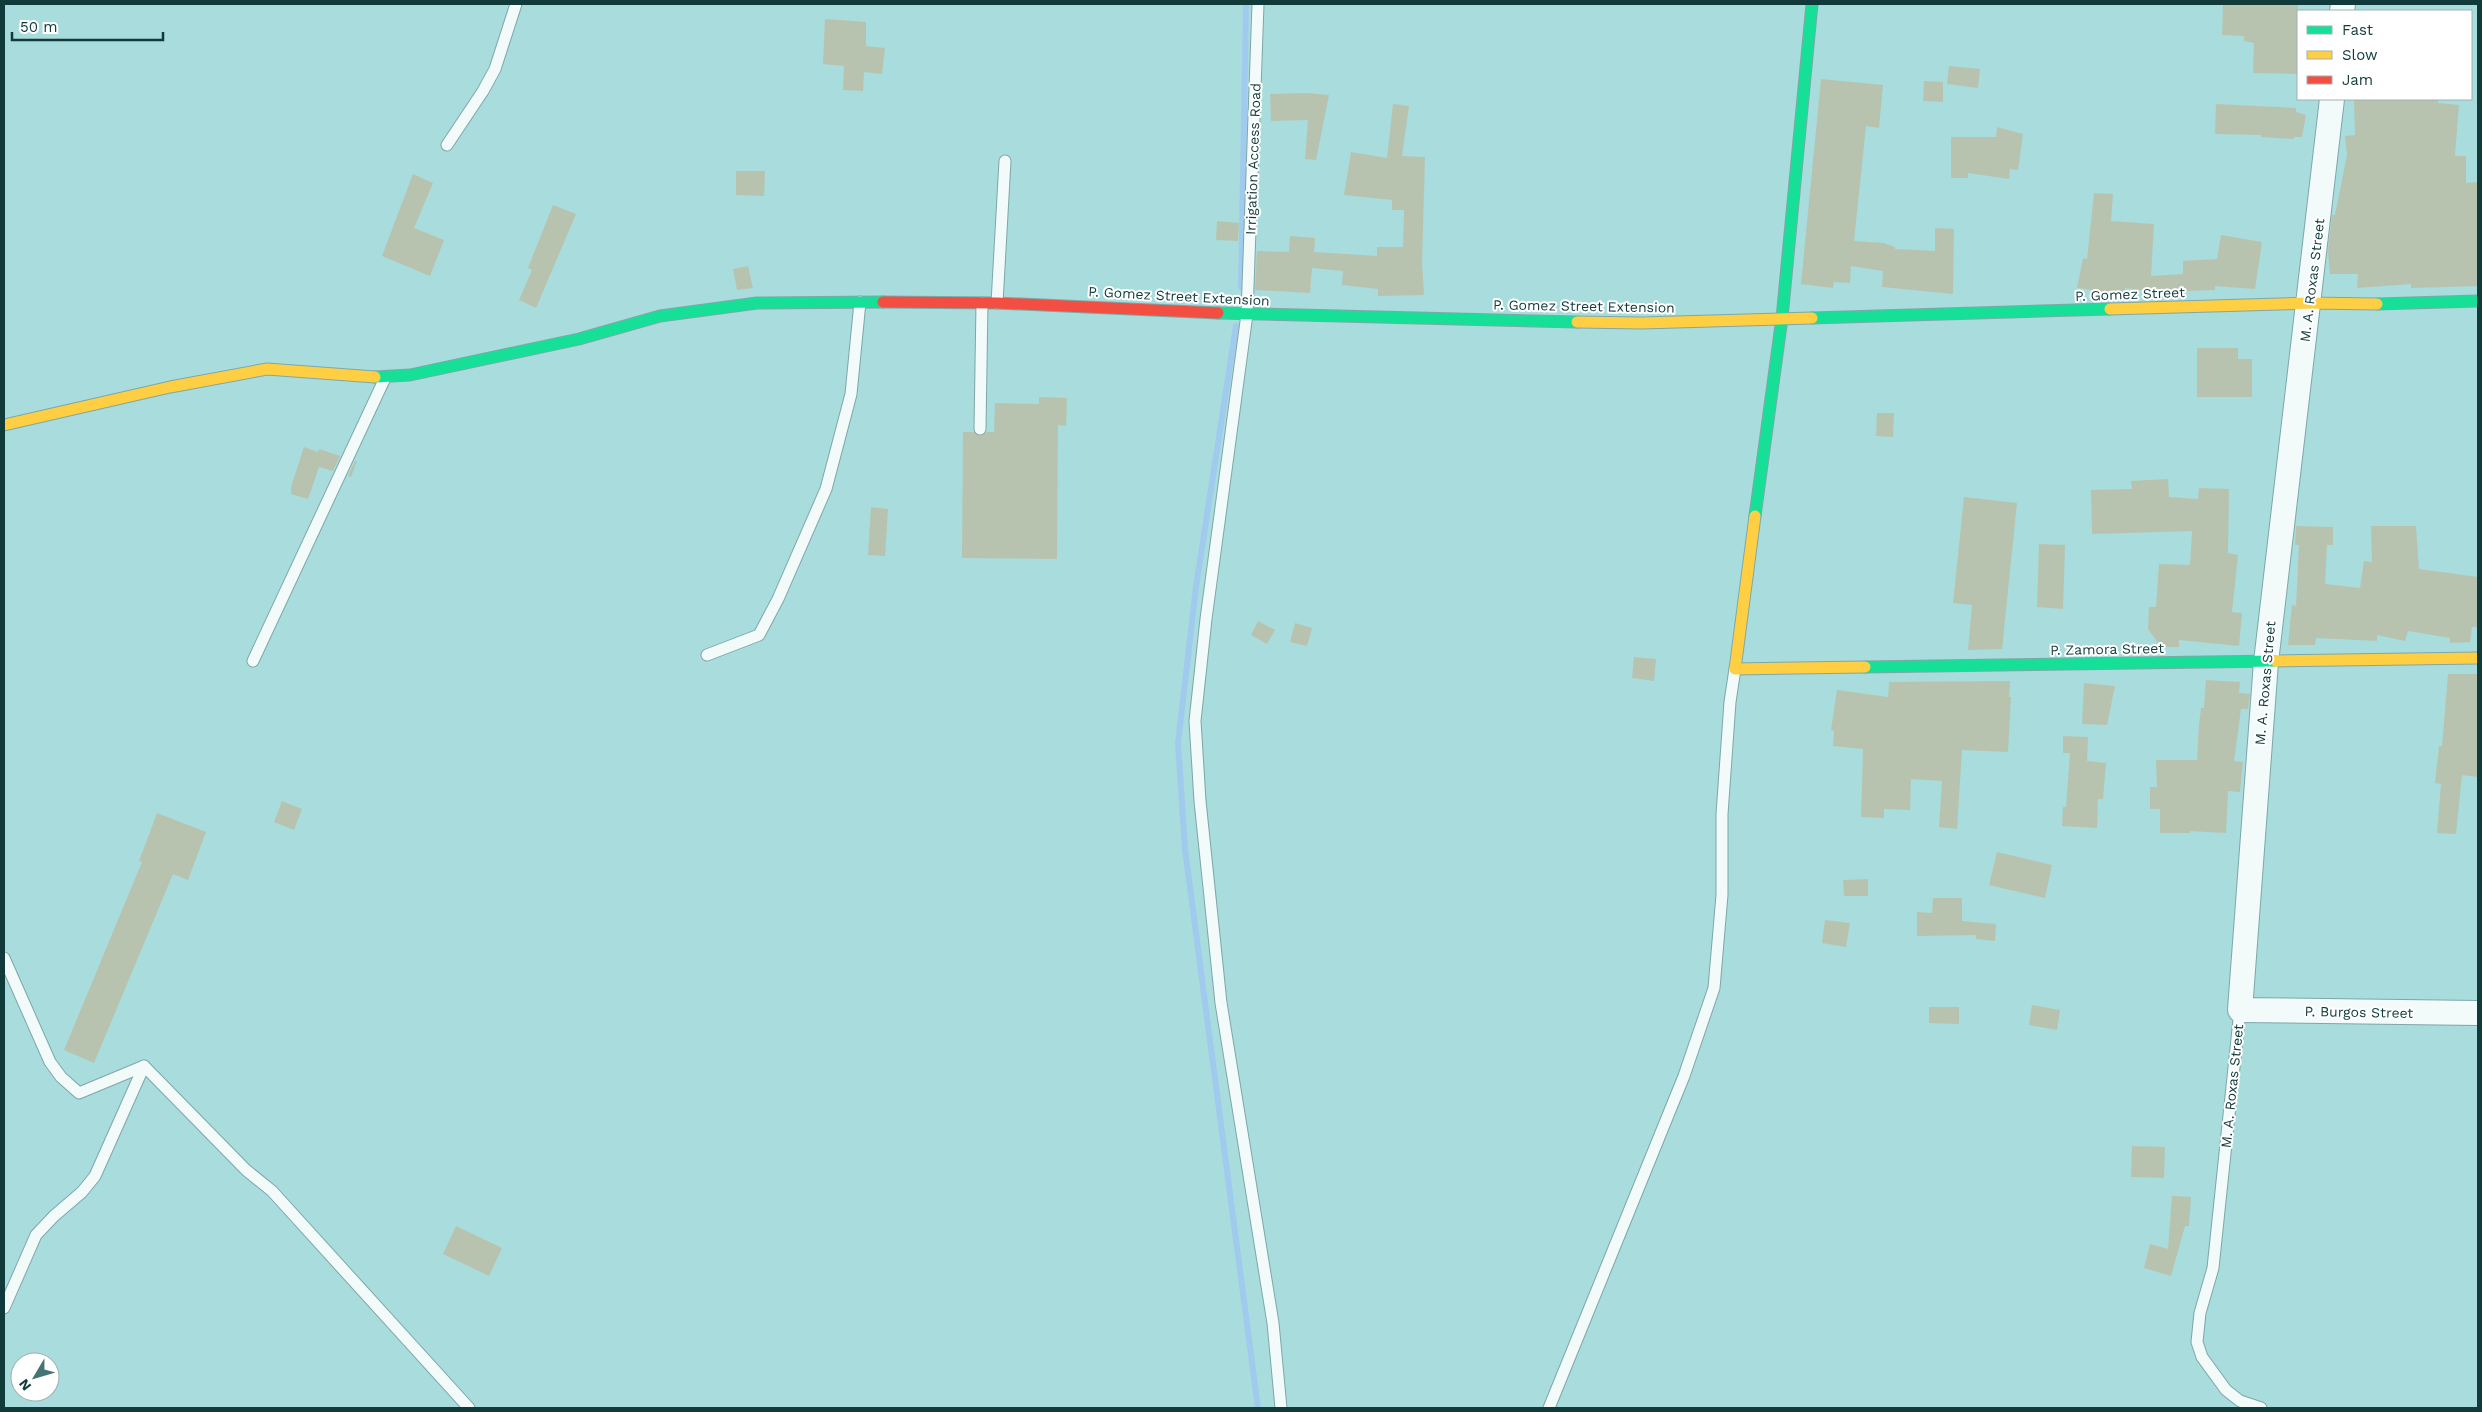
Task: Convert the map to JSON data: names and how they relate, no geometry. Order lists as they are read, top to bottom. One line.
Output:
{"streets":{"street":["M. A. Roxas Street","P. Gomez Street","P. Gomez Street Extension","P. Zamora Street","P. Burgos Street"],"lane":["Irrigation Access Road"]},"crossings":[["Irrigation Access Road","P. Gomez Street Extension"],["M. A. Roxas Street","P. Gomez Street"],["M. A. Roxas Street","P. Zamora Street"],["M. A. Roxas Street","P. Burgos Street"],["P. Gomez Street","P. Gomez Street Extension"]],"legend":["Fast","Slow","Jam"],"scale_bar":"50 m","north":"bottom left"}
